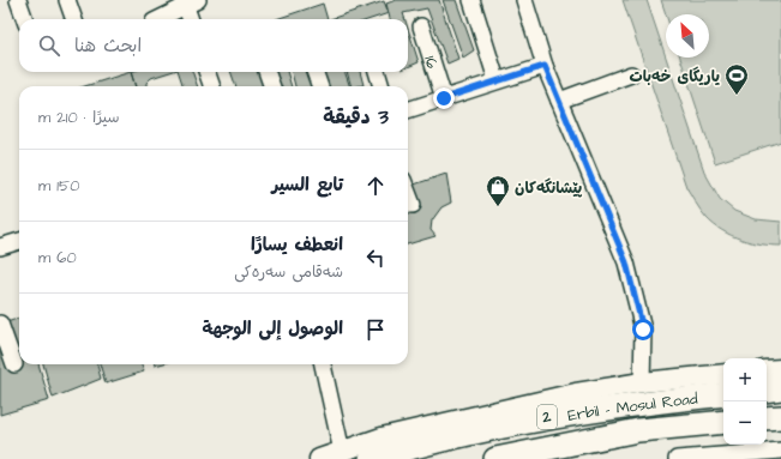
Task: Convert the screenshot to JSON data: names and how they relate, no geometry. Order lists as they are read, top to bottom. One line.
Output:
{"streets":{"highway":["Erbil - Mosul Road","2"],"street":["16"]},"places":{"sports":["یاریگای خەبات"],"shop":["پێشانگەکان"]},"north":"top left","page":{"search":"ابحث هنا","heading":["3 دقيقة","سيرًا · 210 m"],"list":[["تابع السير","150 m"],["انعطف يسارًا","شەقامی سەرەکی","60 m"],"الوصول إلى الوجهة"],"map_buttons":["+","−"]}}
